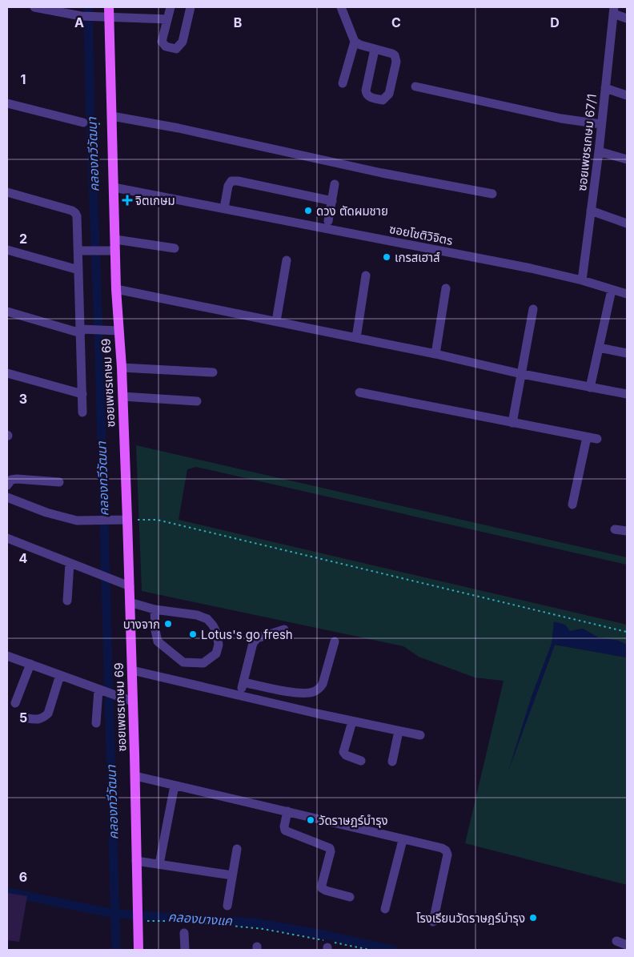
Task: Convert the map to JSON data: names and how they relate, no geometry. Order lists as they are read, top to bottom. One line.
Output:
{"streets":{"main road":["ซอยเพชรเกษม 69"],"street":["ซอยเพชรเกษม 67/1","ซอยโชติวิจิตร"]},"crossings":[["ซอยเพชรเกษม 67/1","ซอยโชติวิจิตร"],["ซอยโชติวิจิตร","ซอยเพชรเกษม 69"]],"water":["คลองทวีวัฒนา","คลองบางแค"],"places":{"health":["จิตเกษม"],"other":["ดวง ตัดผมชาย","เกรสเฮาส์","บางจาก","Lotus's go fresh","วัดราษฎร์บำรุง","โรงเรียนวัดราษฎร์บำรุง"]},"grid":{"columns":["A","B","C","D"],"rows":["1","2","3","4","5","6"]}}
